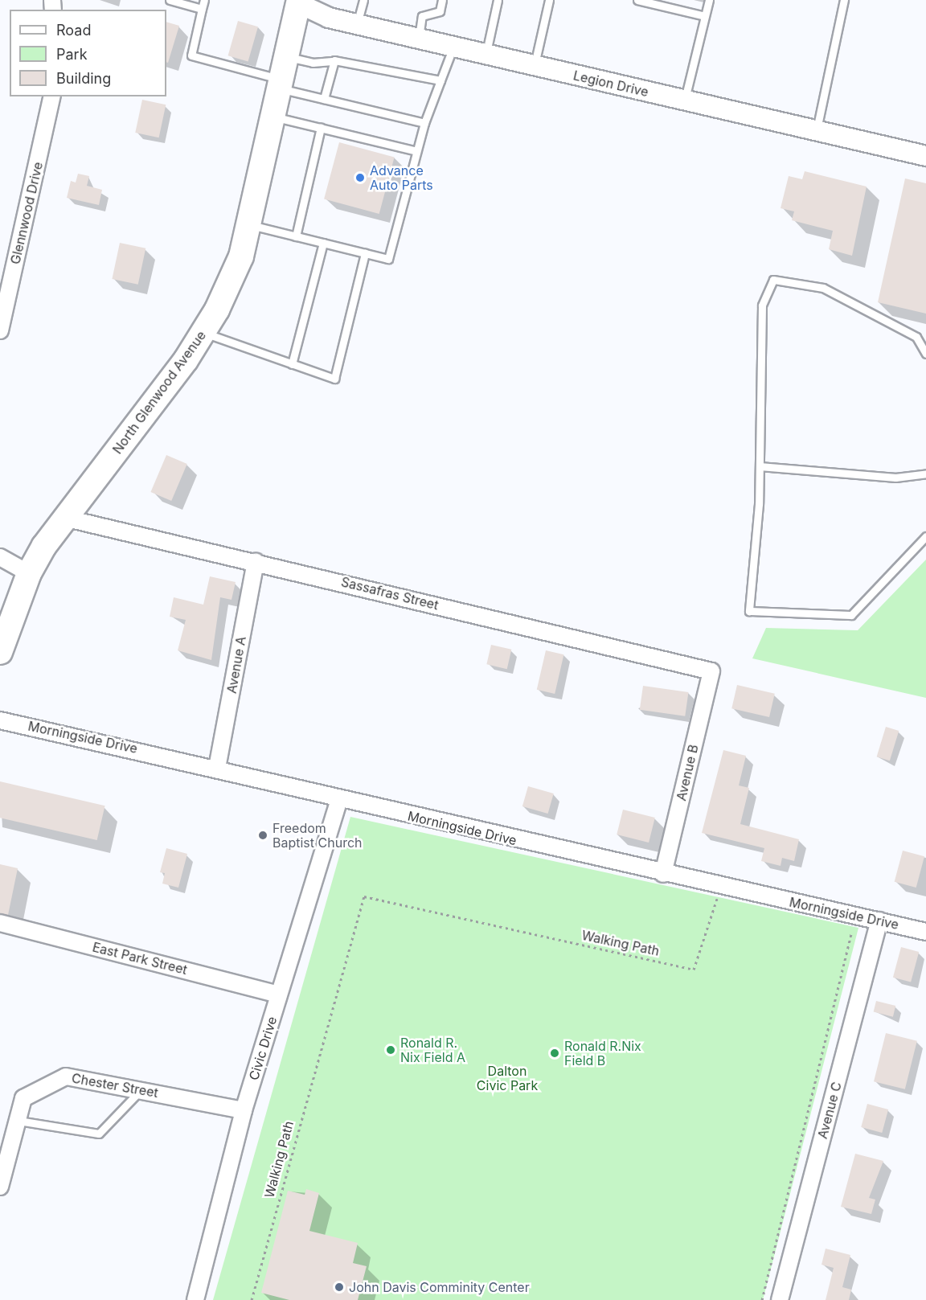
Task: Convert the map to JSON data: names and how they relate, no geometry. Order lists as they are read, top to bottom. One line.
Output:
{"streets":{"main road":["North Glenwood Avenue"],"street":["Legion Drive","Glennwood Drive","Sassafras Street","Avenue A","Morningside Drive","Avenue B","East Park Street","Civic Drive","Chester Street","Avenue C"],"path":["Walking Path"]},"crossings":[["Legion Drive","North Glenwood Avenue"],["North Glenwood Avenue","Sassafras Street"],["Sassafras Street","Avenue A"],["Sassafras Street","Avenue B"],["Avenue A","Morningside Drive"],["Morningside Drive","Avenue B"],["Morningside Drive","Civic Drive"],["Morningside Drive","Avenue C"],["East Park Street","Civic Drive"],["Civic Drive","Chester Street"]],"parks":["Dalton Civic Park"],"places":["Advance Auto Parts","Freedom Baptist Church","Ronald R. Nix Field A","Ronald R.Nix Field B","John Davis Comminity Center"],"legend":["Road","Park","Building"]}
